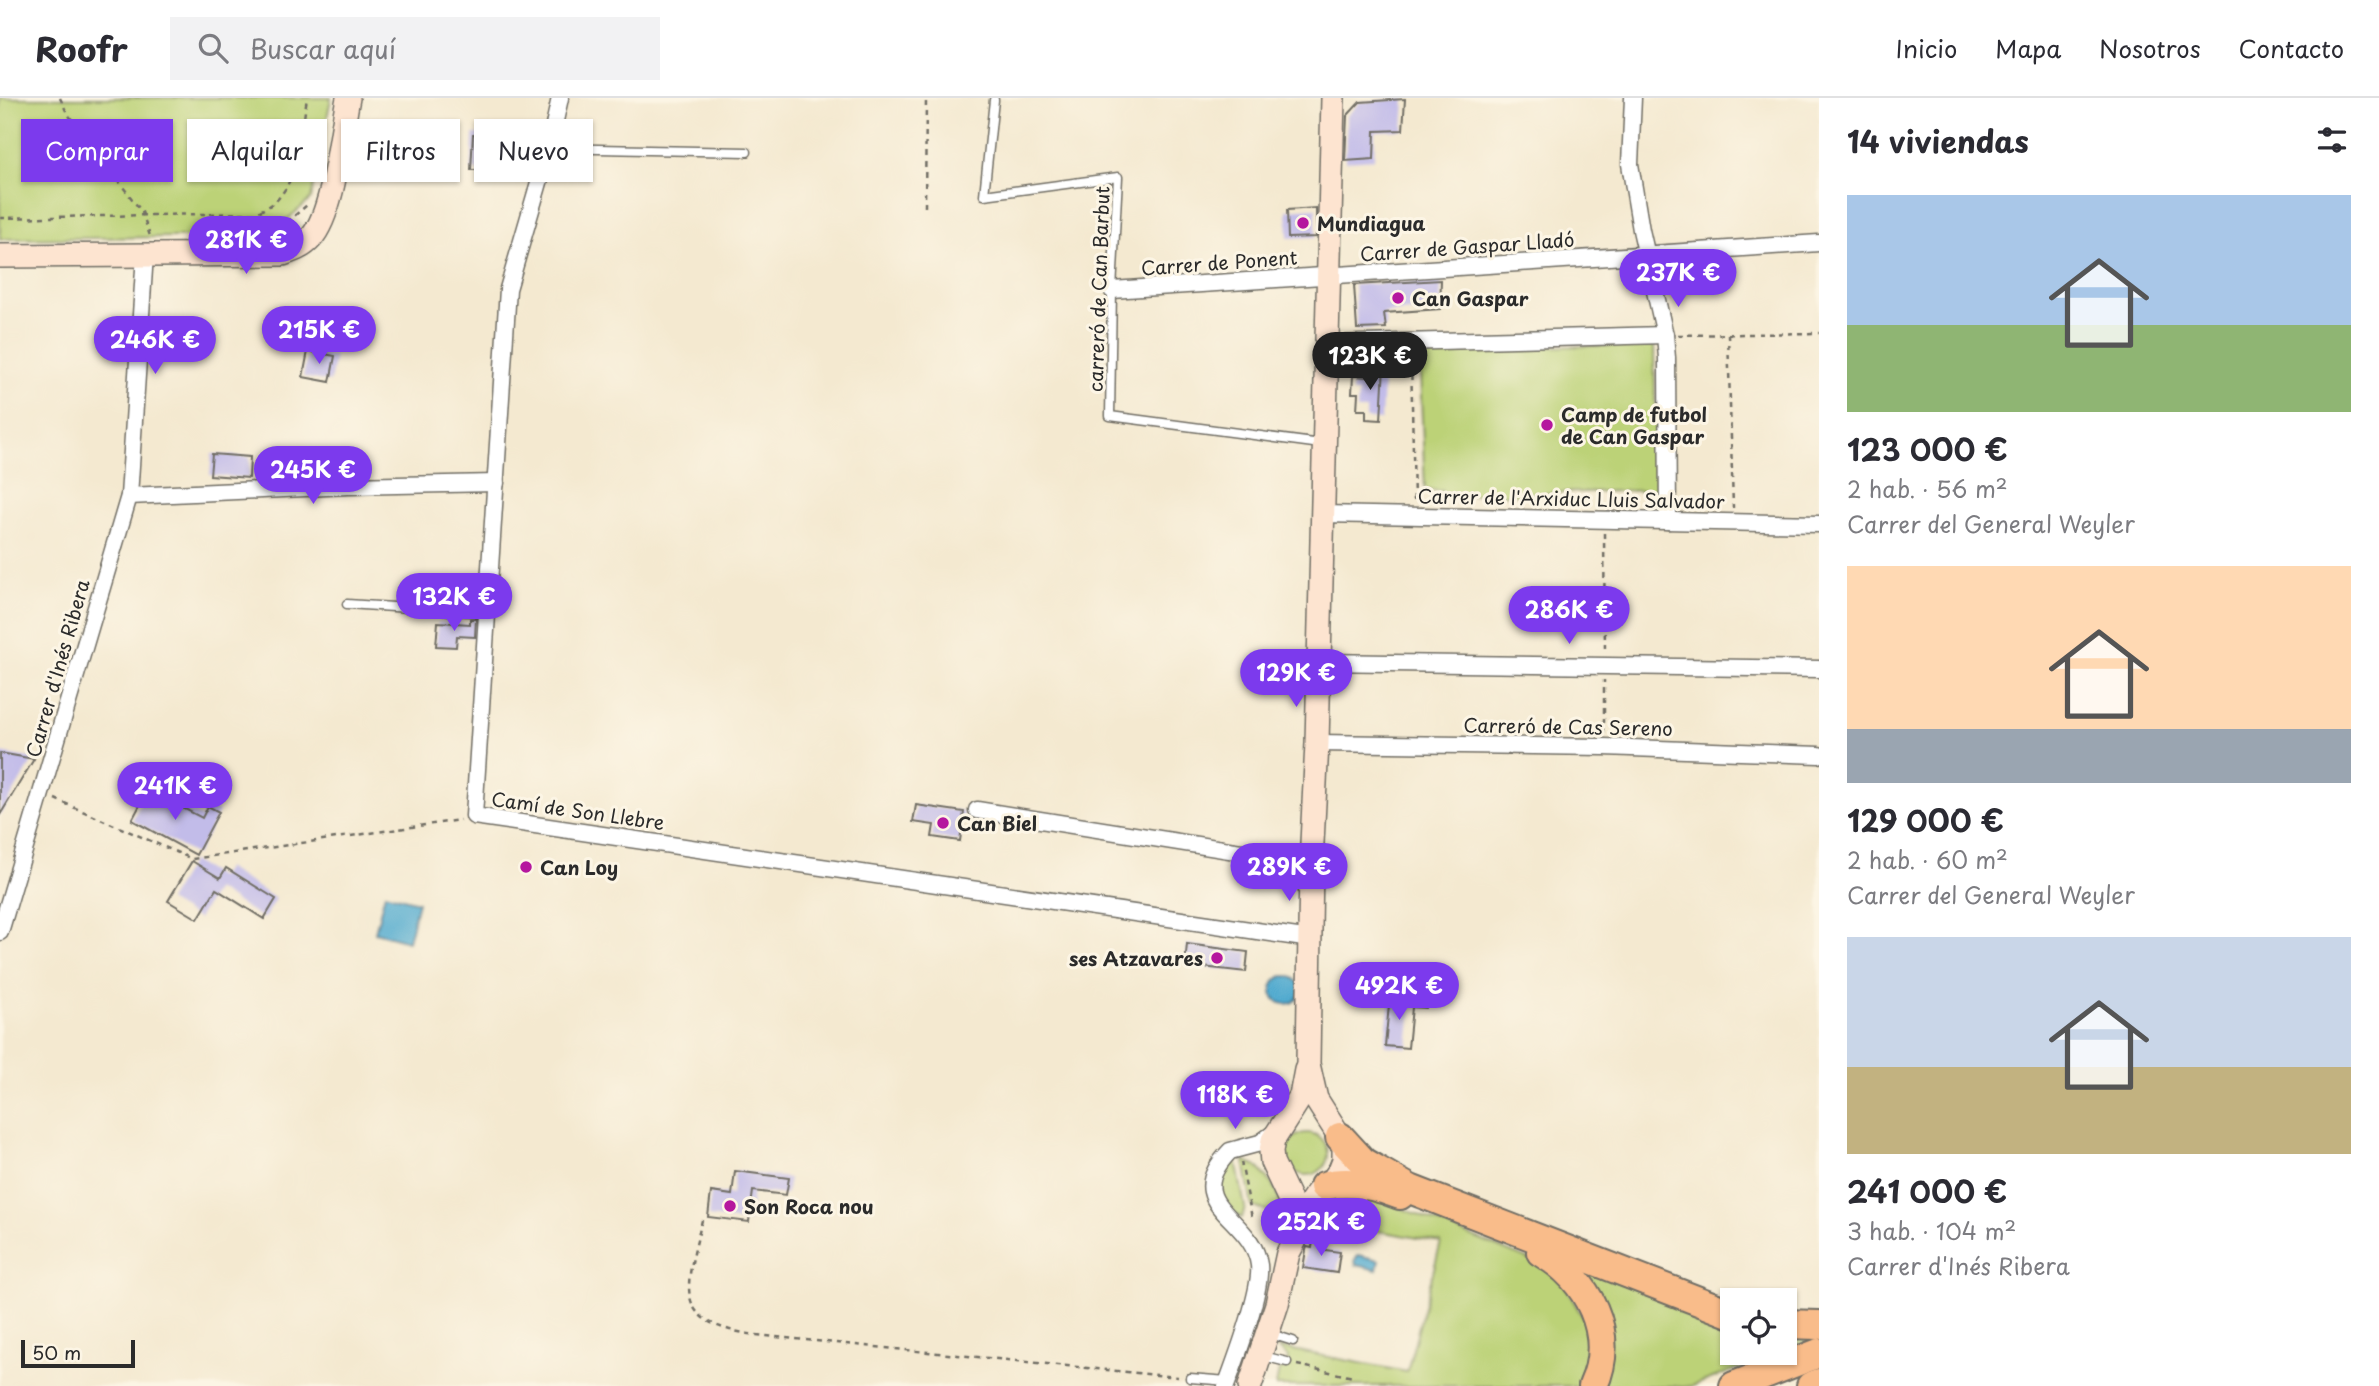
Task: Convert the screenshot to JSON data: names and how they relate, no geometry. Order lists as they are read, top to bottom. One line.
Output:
{"streets":{"street":["Carrer de Gaspar Lladó","Carrer de Ponent","Carrer de l'Arxiduc Lluis Salvador","Carrer d'Inés Ribera","Carreró de Cas Sereno","Camí de Son Llebre"],"lane":["carreró de Can Barbut"]},"crossings":[["Carrer de Gaspar Lladó","Carrer de Ponent"],["Carrer de Ponent","carreró de Can Barbut"]],"places":["Mundiagua","Can Gaspar","Camp de futbol de Can Gaspar","Can Biel","Can Loy","ses Atzavares","Son Roca nou"],"scale_bar":"50 m","page":{"header":"Roofr","search":"Buscar aquí","nav":["Inicio","Mapa","Nosotros","Contacto"],"heading":"14 viviendas","chip":["Comprar","Alquilar","Filtros","Nuevo"],"list":[{"name":"123 000 €","note":"2 hab. · 56 m² · Carrer del General Weyler"},{"name":"129 000 €","note":"2 hab. · 60 m² · Carrer del General Weyler"},{"name":"241 000 €","note":"3 hab. · 104 m² · Carrer d'Inés Ribera"}],"price":["281K €","237K €","215K €","246K €","123K €","245K €","132K €","286K €","129K €","241K €","289K €","492K €","118K €","252K €"],"scale":"50 m"}}
